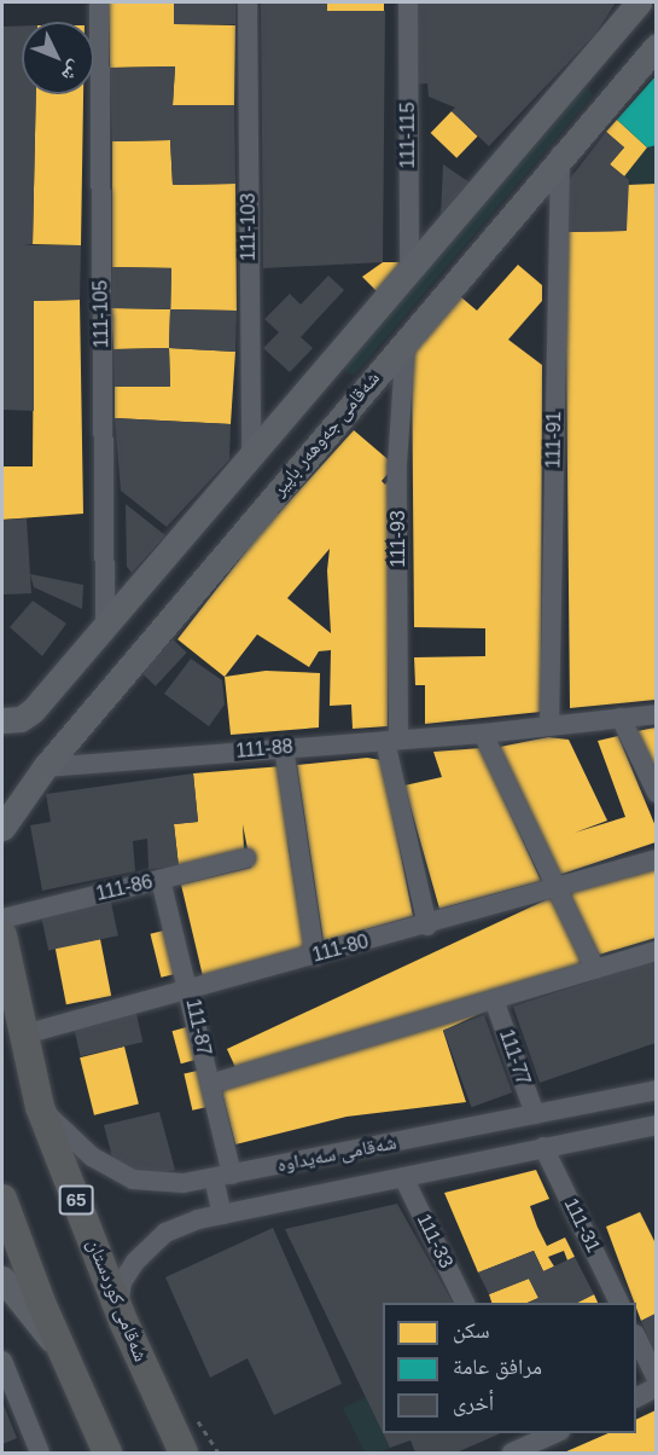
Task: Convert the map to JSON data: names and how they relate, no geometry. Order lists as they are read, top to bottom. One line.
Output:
{"streets":{"highway":["65","شەقامی کوردستان"],"main road":["شەقامی جەوهەر باپیر"],"street":["111-115","111-103","111-105","111-91","111-93","111-88","111-86","111-80","111-87","111-77","شەقامی سەیداوە","111-31","111-33"]},"crossings":[["شەقامی جەوهەر باپیر","111-91"],["شەقامی جەوهەر باپیر","111-93"],["شەقامی جەوهەر باپیر","111-88"],["111-91","111-88"],["111-93","111-88"],["111-93","111-80"],["111-86","111-87"],["111-80","111-87"],["111-80","شەقامی کوردستان"],["111-87","شەقامی سەیداوە"],["111-77","شەقامی سەیداوە"],["شەقامی سەیداوە","111-31"],["شەقامی سەیداوە","111-33"],["شەقامی سەیداوە","شەقامی کوردستان"]],"legend":["سكن","مرافق عامة","أخرى"],"north":"bottom right"}
